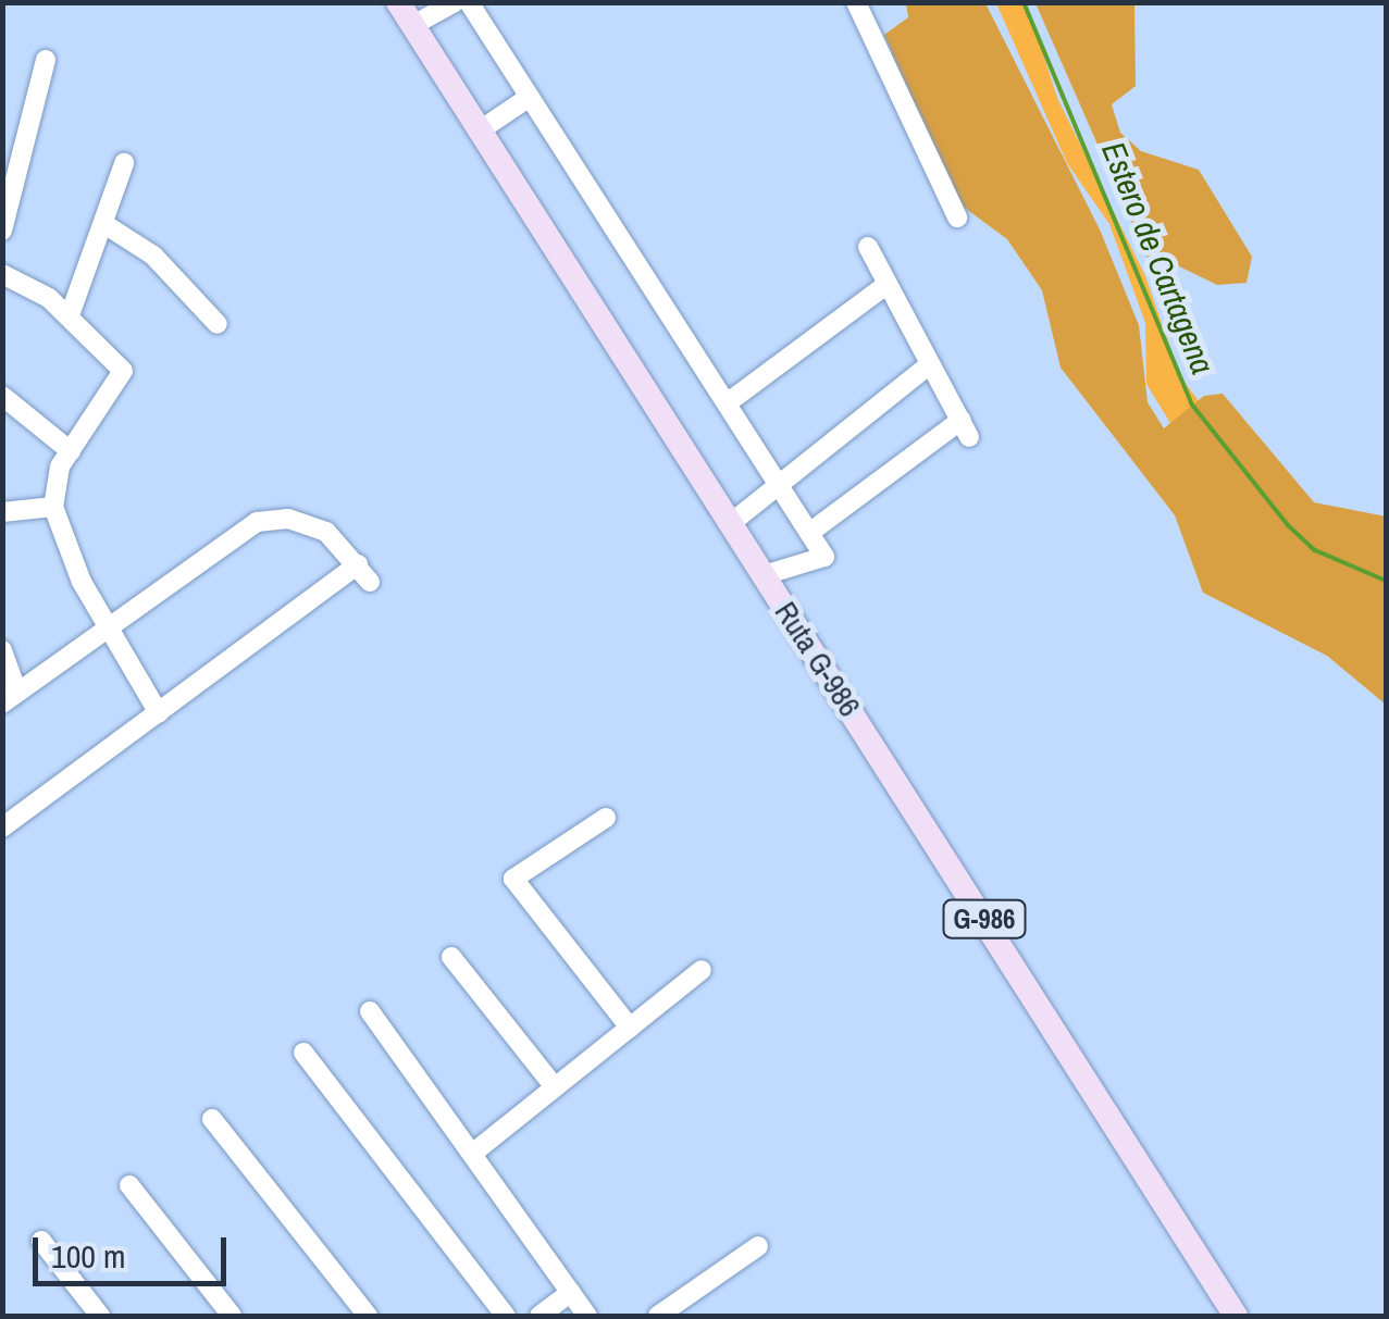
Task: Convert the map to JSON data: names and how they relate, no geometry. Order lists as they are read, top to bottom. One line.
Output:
{"streets":{"main road":["Ruta G-986","G-986"]},"water":["Estero de Cartagena"],"scale_bar":"100 m"}
